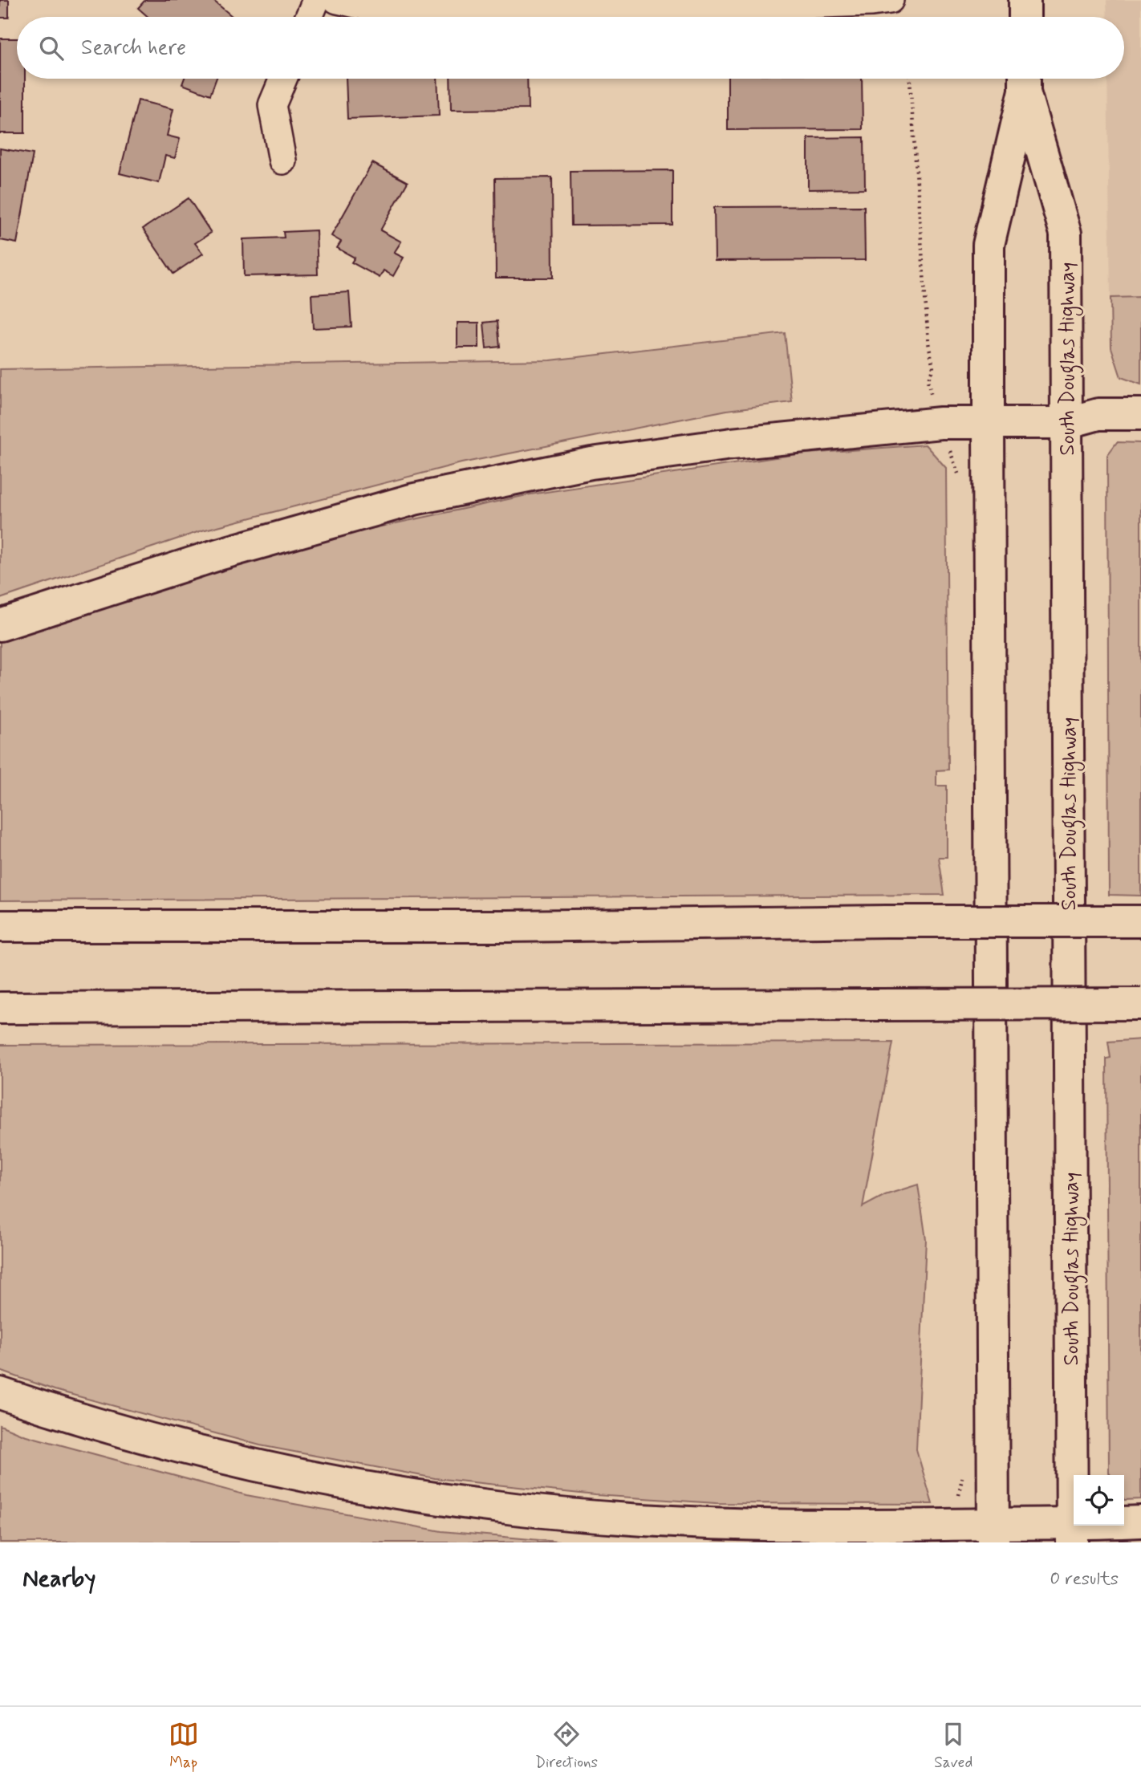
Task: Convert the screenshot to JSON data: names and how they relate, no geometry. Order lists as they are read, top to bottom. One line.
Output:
{"streets":{"main road":["South Douglas Highway"]},"page":{"search":"Search here","heading":["Nearby","0 results"],"nav":["Map","Directions","Saved"]}}
